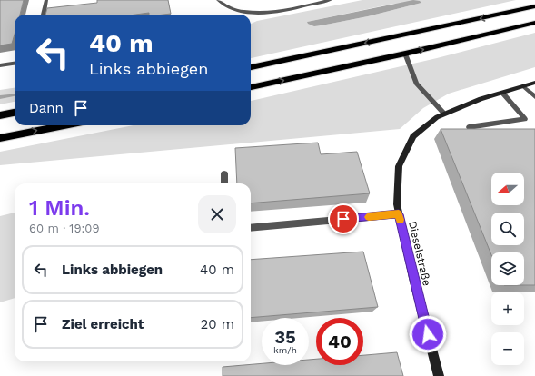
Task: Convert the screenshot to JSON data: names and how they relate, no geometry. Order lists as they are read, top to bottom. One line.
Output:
{"streets":{"street":["Dieselstraße"]},"north":"left","page":{"turn":["40 m","Links abbiegen"],"then":"Dann","map_buttons":["+","−"],"heading":["1 Min.","60 m · 19:09"],"list":[{"name":"Links abbiegen","value":"40 m"},{"name":"Ziel erreicht","value":"20 m"}],"speed":"35 km/h","limit":"40"}}
